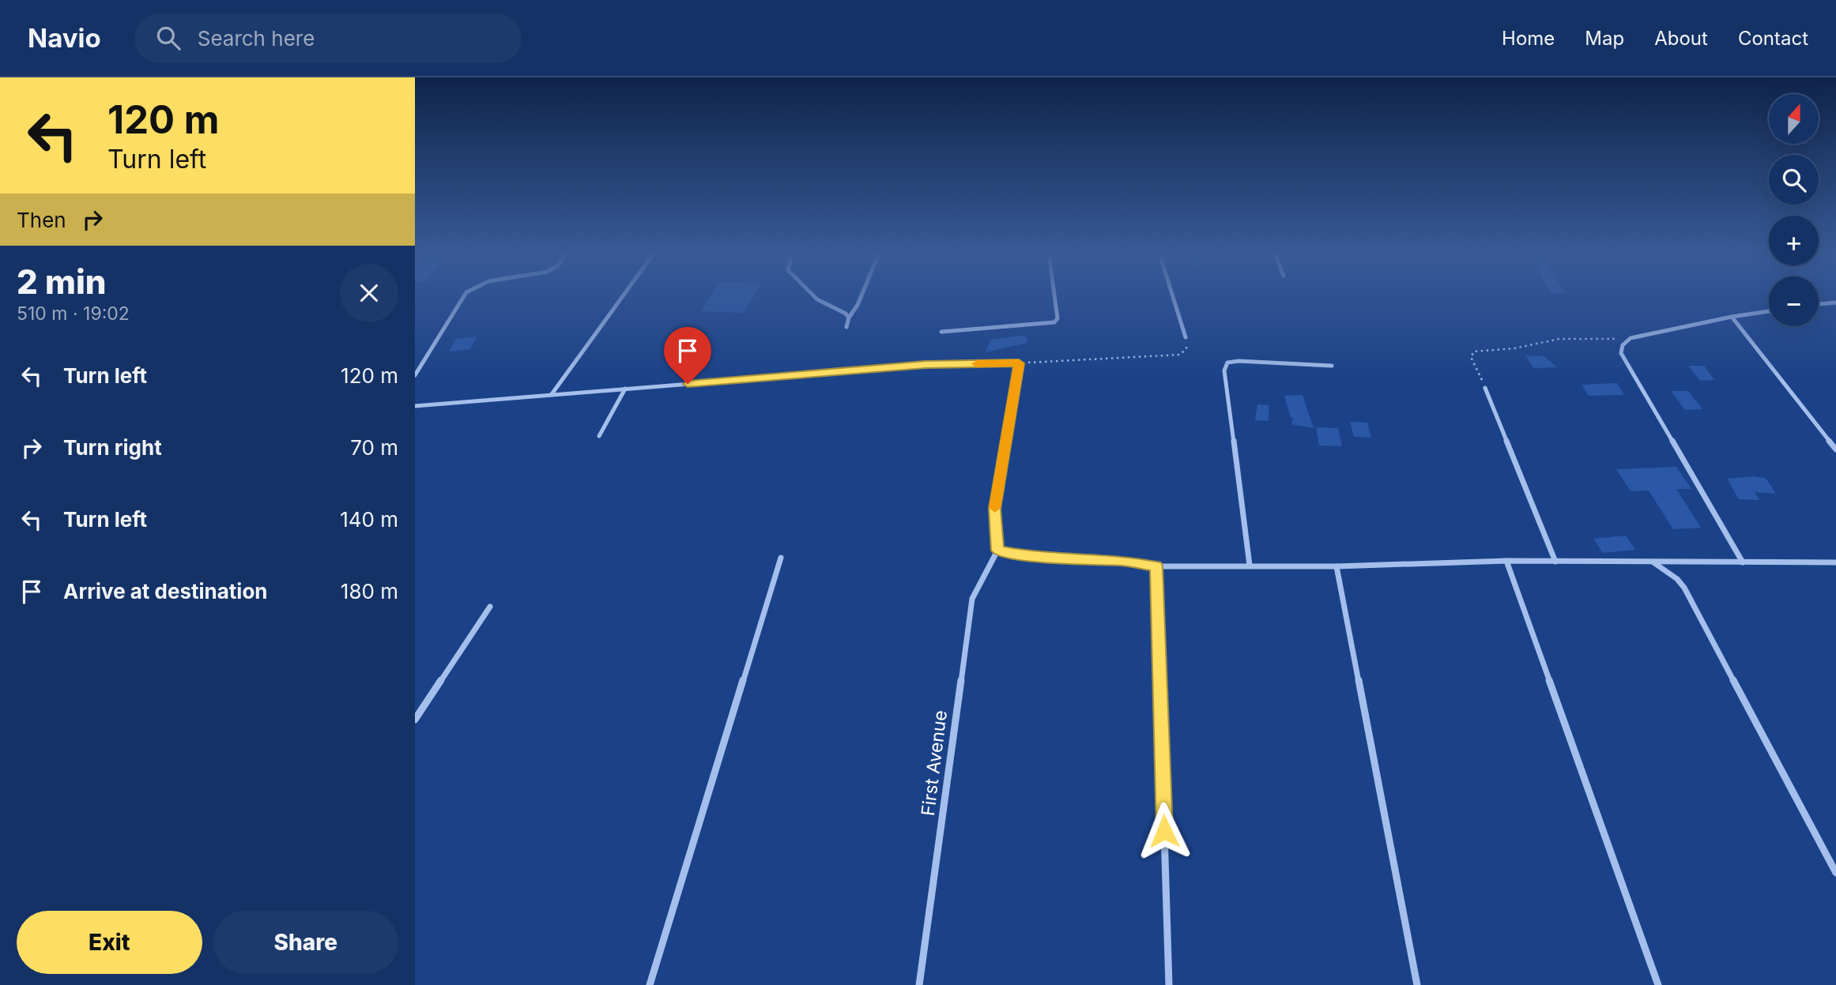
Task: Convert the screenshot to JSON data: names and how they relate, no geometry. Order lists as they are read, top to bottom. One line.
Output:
{"streets":{"street":["First Avenue"]},"north":"top","page":{"header":"Navio","search":"Search here","nav":["Home","Map","About","Contact"],"turn":["120 m","Turn left"],"map_buttons":["+","−"],"then":"Then","heading":["2 min","510 m · 19:02"],"list":[{"name":"Turn left","value":"120 m"},{"name":"Turn right","value":"70 m"},{"name":"Turn left","value":"140 m"},{"name":"Arrive at destination","value":"180 m"}],"buttons":["Exit","Share"]}}
